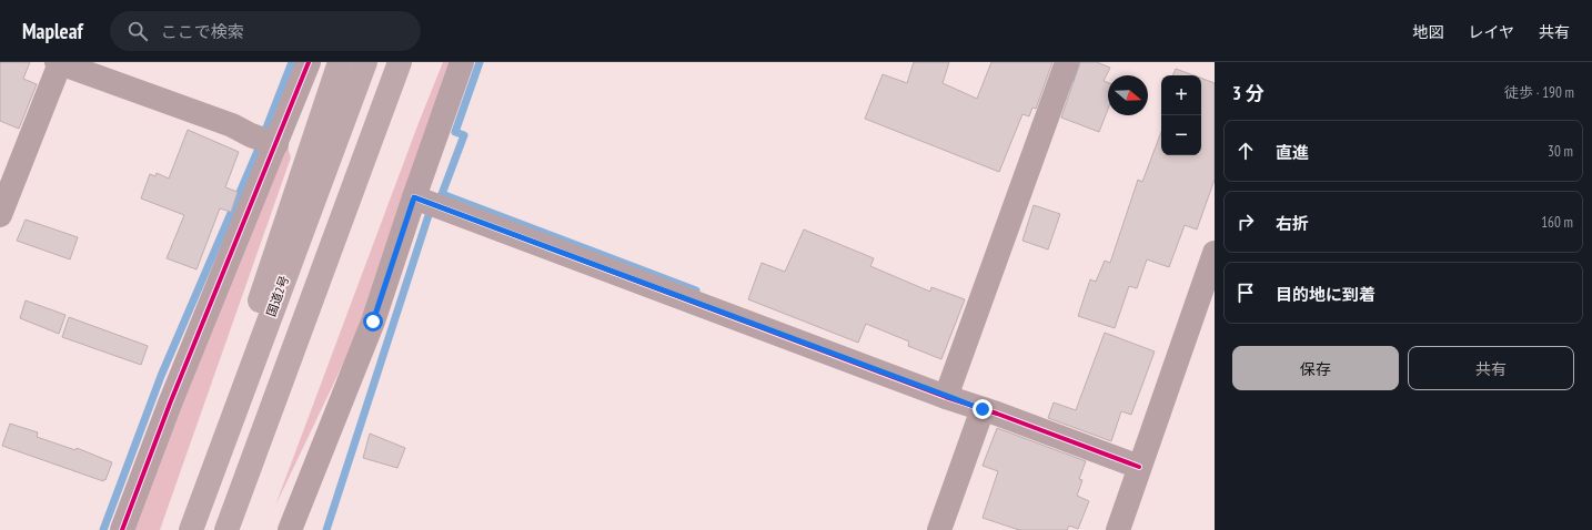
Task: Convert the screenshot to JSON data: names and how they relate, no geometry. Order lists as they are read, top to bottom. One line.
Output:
{"streets":{"highway":["国道2号"]},"north":"right","page":{"header":"Mapleaf","search":"ここで検索","nav":["地図","レイヤ","共有"],"heading":["3 分","徒歩 · 190 m"],"map_buttons":["+","−"],"list":[["直進","30 m"],["右折","160 m"],"目的地に到着"],"buttons":["保存","共有"]}}
